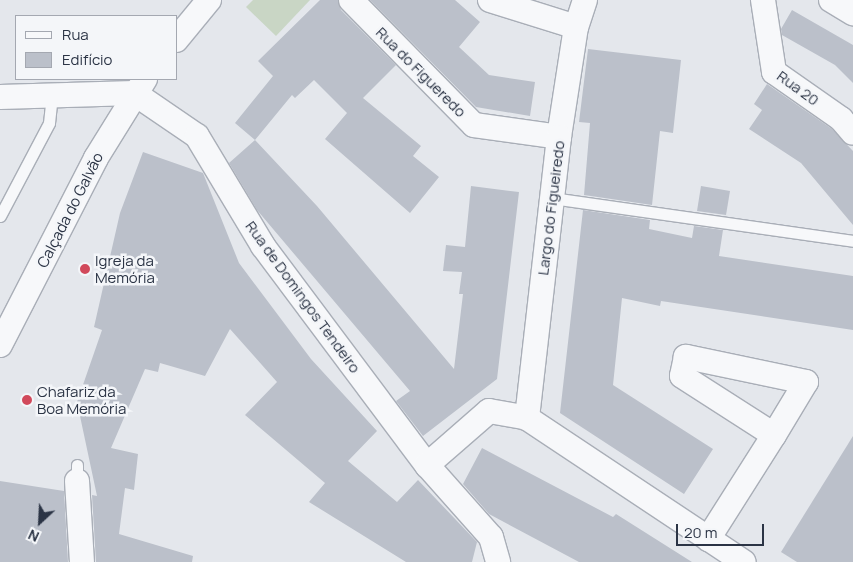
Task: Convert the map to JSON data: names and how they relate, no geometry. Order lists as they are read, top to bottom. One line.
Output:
{"streets":{"street":["Rua do Figueredo","Rua 20","Largo do Figueiredo","Calçada do Galvão","Rua de Domingos Tendeiro"]},"crossings":[["Rua do Figueredo","Largo do Figueiredo"],["Calçada do Galvão","Rua de Domingos Tendeiro"]],"places":["Igreja da Memória","Chafariz da Boa Memória"],"legend":["Rua","Edifício"],"scale_bar":"20 m","north":"bottom left"}
